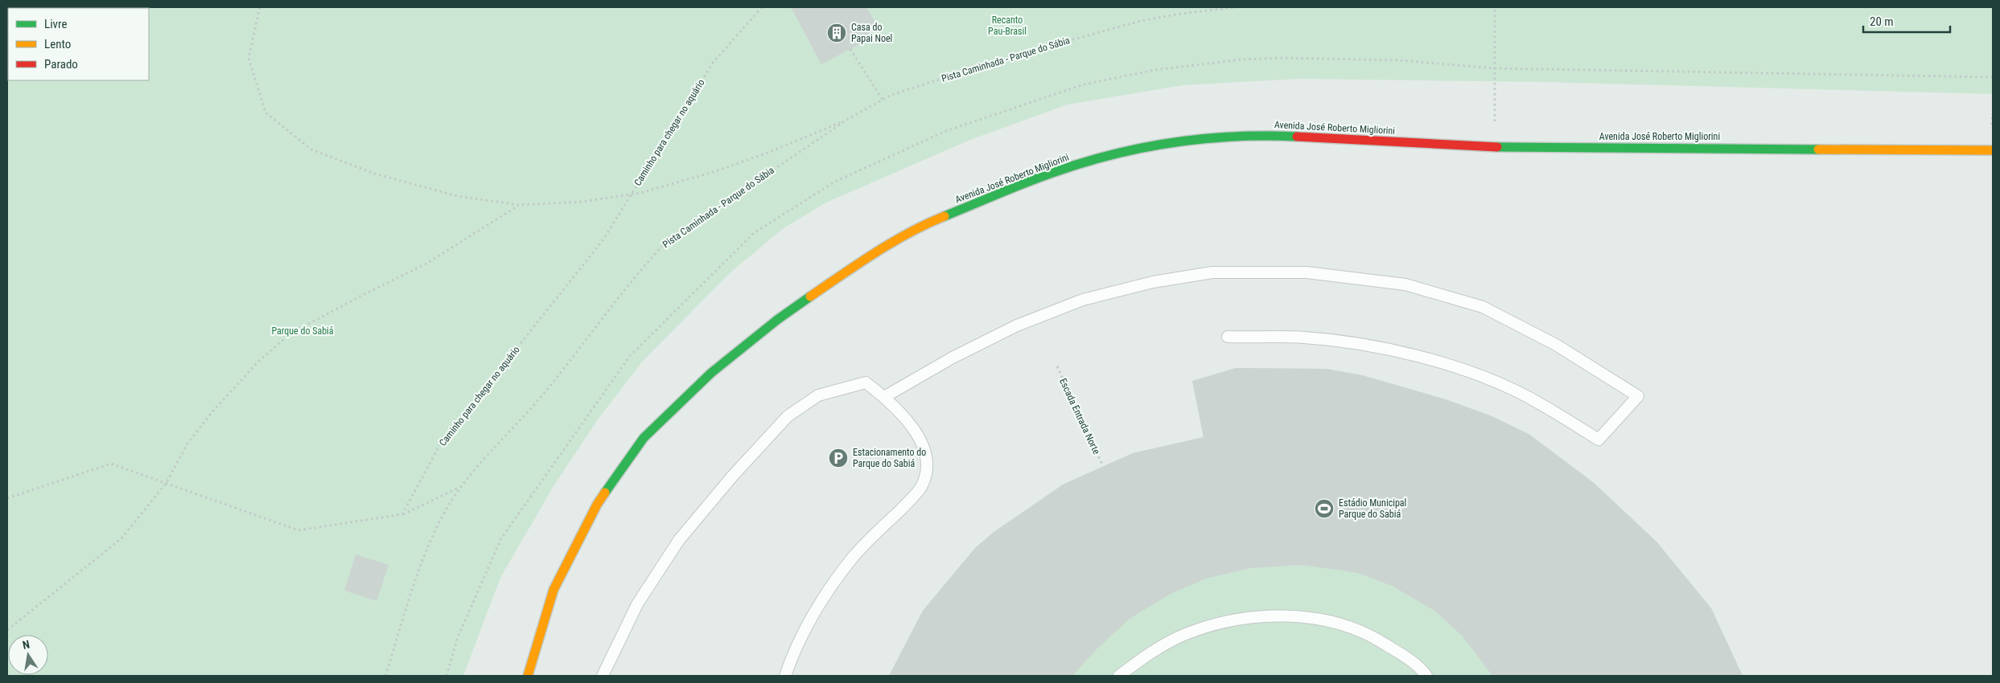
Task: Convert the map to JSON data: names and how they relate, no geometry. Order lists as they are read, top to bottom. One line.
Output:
{"streets":{"street":["Avenida José Roberto Migliorini"],"path":["Pista Caminhada - Parque do Sábia","Caminho para chegar no aquário","Escada Entrada Norte"]},"parks":["Recanto Pau-Brasil","Parque do Sabiá"],"places":{"building":["Casa do Papai Noel"],"parking":["Estacionamento do Parque do Sabiá"],"sports":["Estádio Municipal Parque do Sabiá"]},"legend":["Livre","Lento","Parado"],"scale_bar":"20 m","north":"top"}
